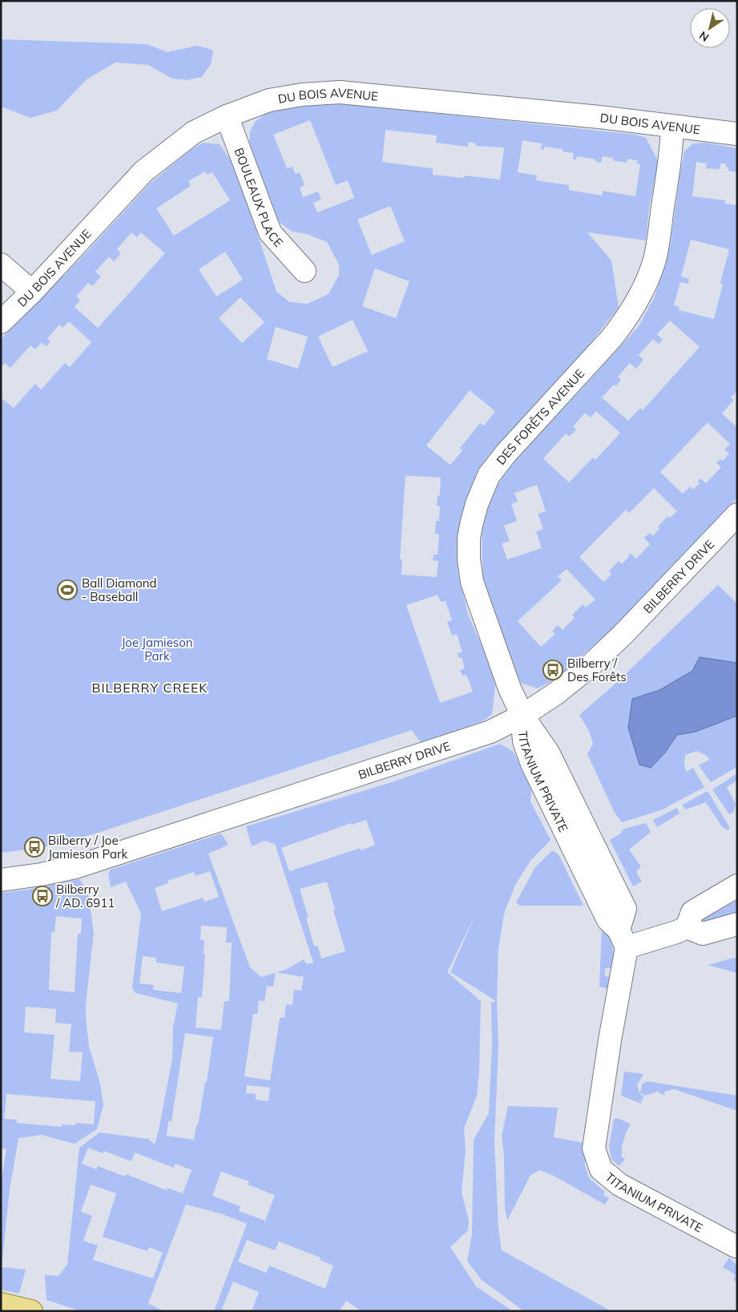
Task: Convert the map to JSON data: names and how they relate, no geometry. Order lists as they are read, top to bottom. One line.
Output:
{"streets":{"street":["DU BOIS AVENUE","BOULEAUX PLACE","DES FORÊTS AVENUE","BILBERRY DRIVE","TITANIUM PRIVATE"]},"crossings":[["DU BOIS AVENUE","BOULEAUX PLACE"],["DU BOIS AVENUE","DES FORÊTS AVENUE"],["DES FORÊTS AVENUE","BILBERRY DRIVE"],["DES FORÊTS AVENUE","TITANIUM PRIVATE"],["BILBERRY DRIVE","TITANIUM PRIVATE"]],"districts":["BILBERRY CREEK"],"parks":["Joe Jamieson Park"],"places":{"sports":["Ball Diamond - Baseball"],"bus stop":["Bilberry / Des Forêts","Bilberry / Joe Jamieson Park","Bilberry / AD. 6911"]},"north":"bottom left"}
